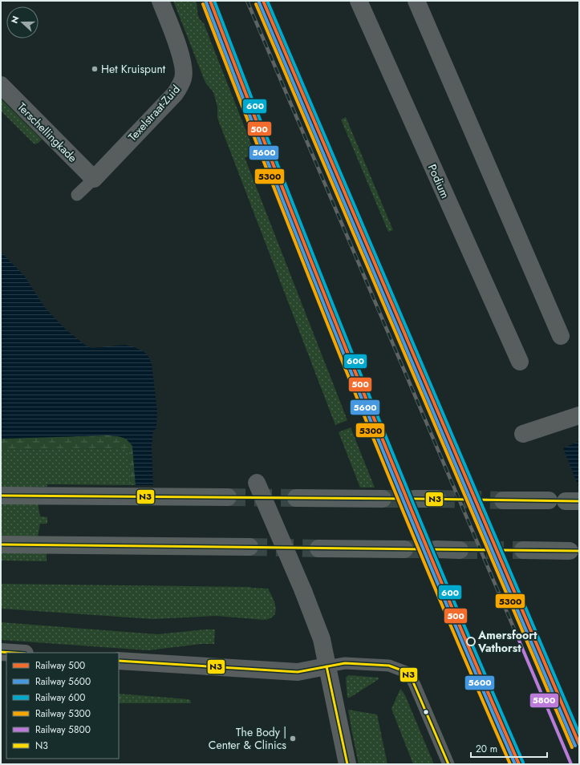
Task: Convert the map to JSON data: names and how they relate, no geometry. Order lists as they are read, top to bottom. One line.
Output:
{"streets":{"street":["Texelstraat-Zuid","Terschellingkade","Podium"]},"crossings":[["Texelstraat-Zuid","Terschellingkade"]],"places":["Het Kruispunt","Amersfoort Vathorst","The Body | Center & Clinics"],"lines":["rail line 500","rail line 600","rail line 5600","rail line 5300","transit line N3","rail line 5800"],"legend":["Railway 500","Railway 5600","Railway 600","Railway 5300","Railway 5800","N3"],"scale_bar":"20 m","north":"left"}
